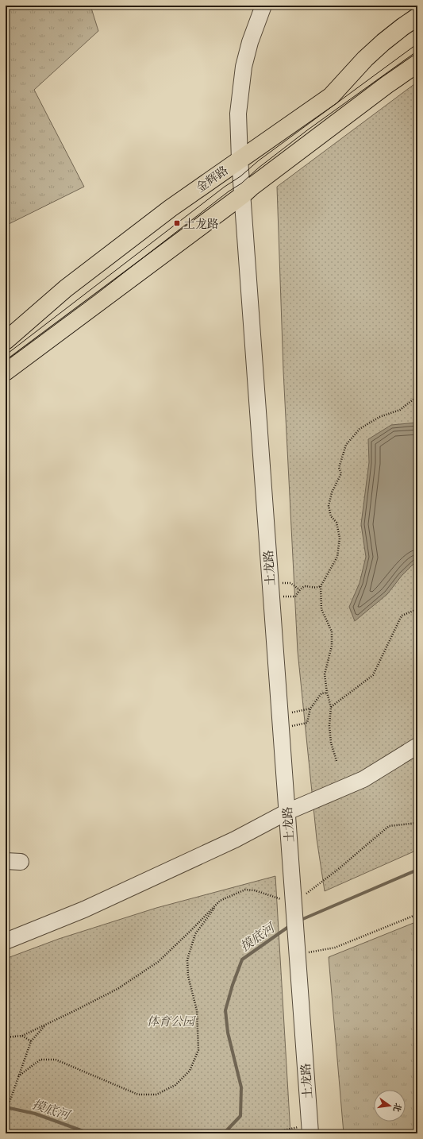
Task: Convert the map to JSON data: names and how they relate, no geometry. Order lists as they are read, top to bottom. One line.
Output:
{"streets":{"main road":["金辉路"],"street":["土龙路"]},"crossings":[["金辉路","土龙路"]],"water":["摸底河"],"parks":["体育公园"],"places":{"transit":["土龙路"]},"north":"right"}
